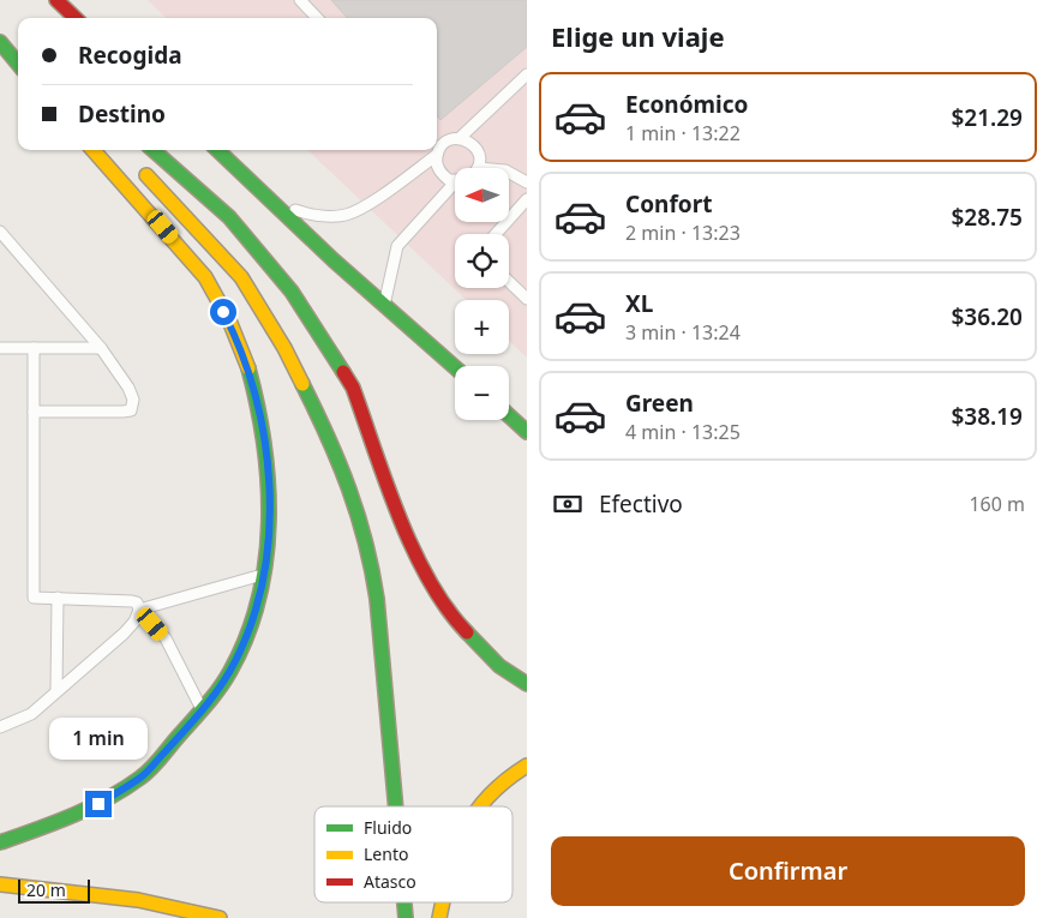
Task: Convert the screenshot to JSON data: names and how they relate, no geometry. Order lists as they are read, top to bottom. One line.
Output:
{"legend":["Fluido","Lento","Atasco"],"scale_bar":"20 m","north":"left","page":{"heading":"Elige un viaje","banner":["Recogida","Destino"],"list":[{"name":"Económico","note":"1 min · 13:22","value":"$21.29"},{"name":"Confort","note":"2 min · 13:23","value":"$28.75"},{"name":"XL","note":"3 min · 13:24","value":"$36.20"},{"name":"Green","note":"4 min · 13:25","value":"$38.19"}],"map_buttons":["+","−"],"pay":["Efectivo","160 m"],"bubble":"1 min","buttons":"Confirmar","scale":"20 m"}}
